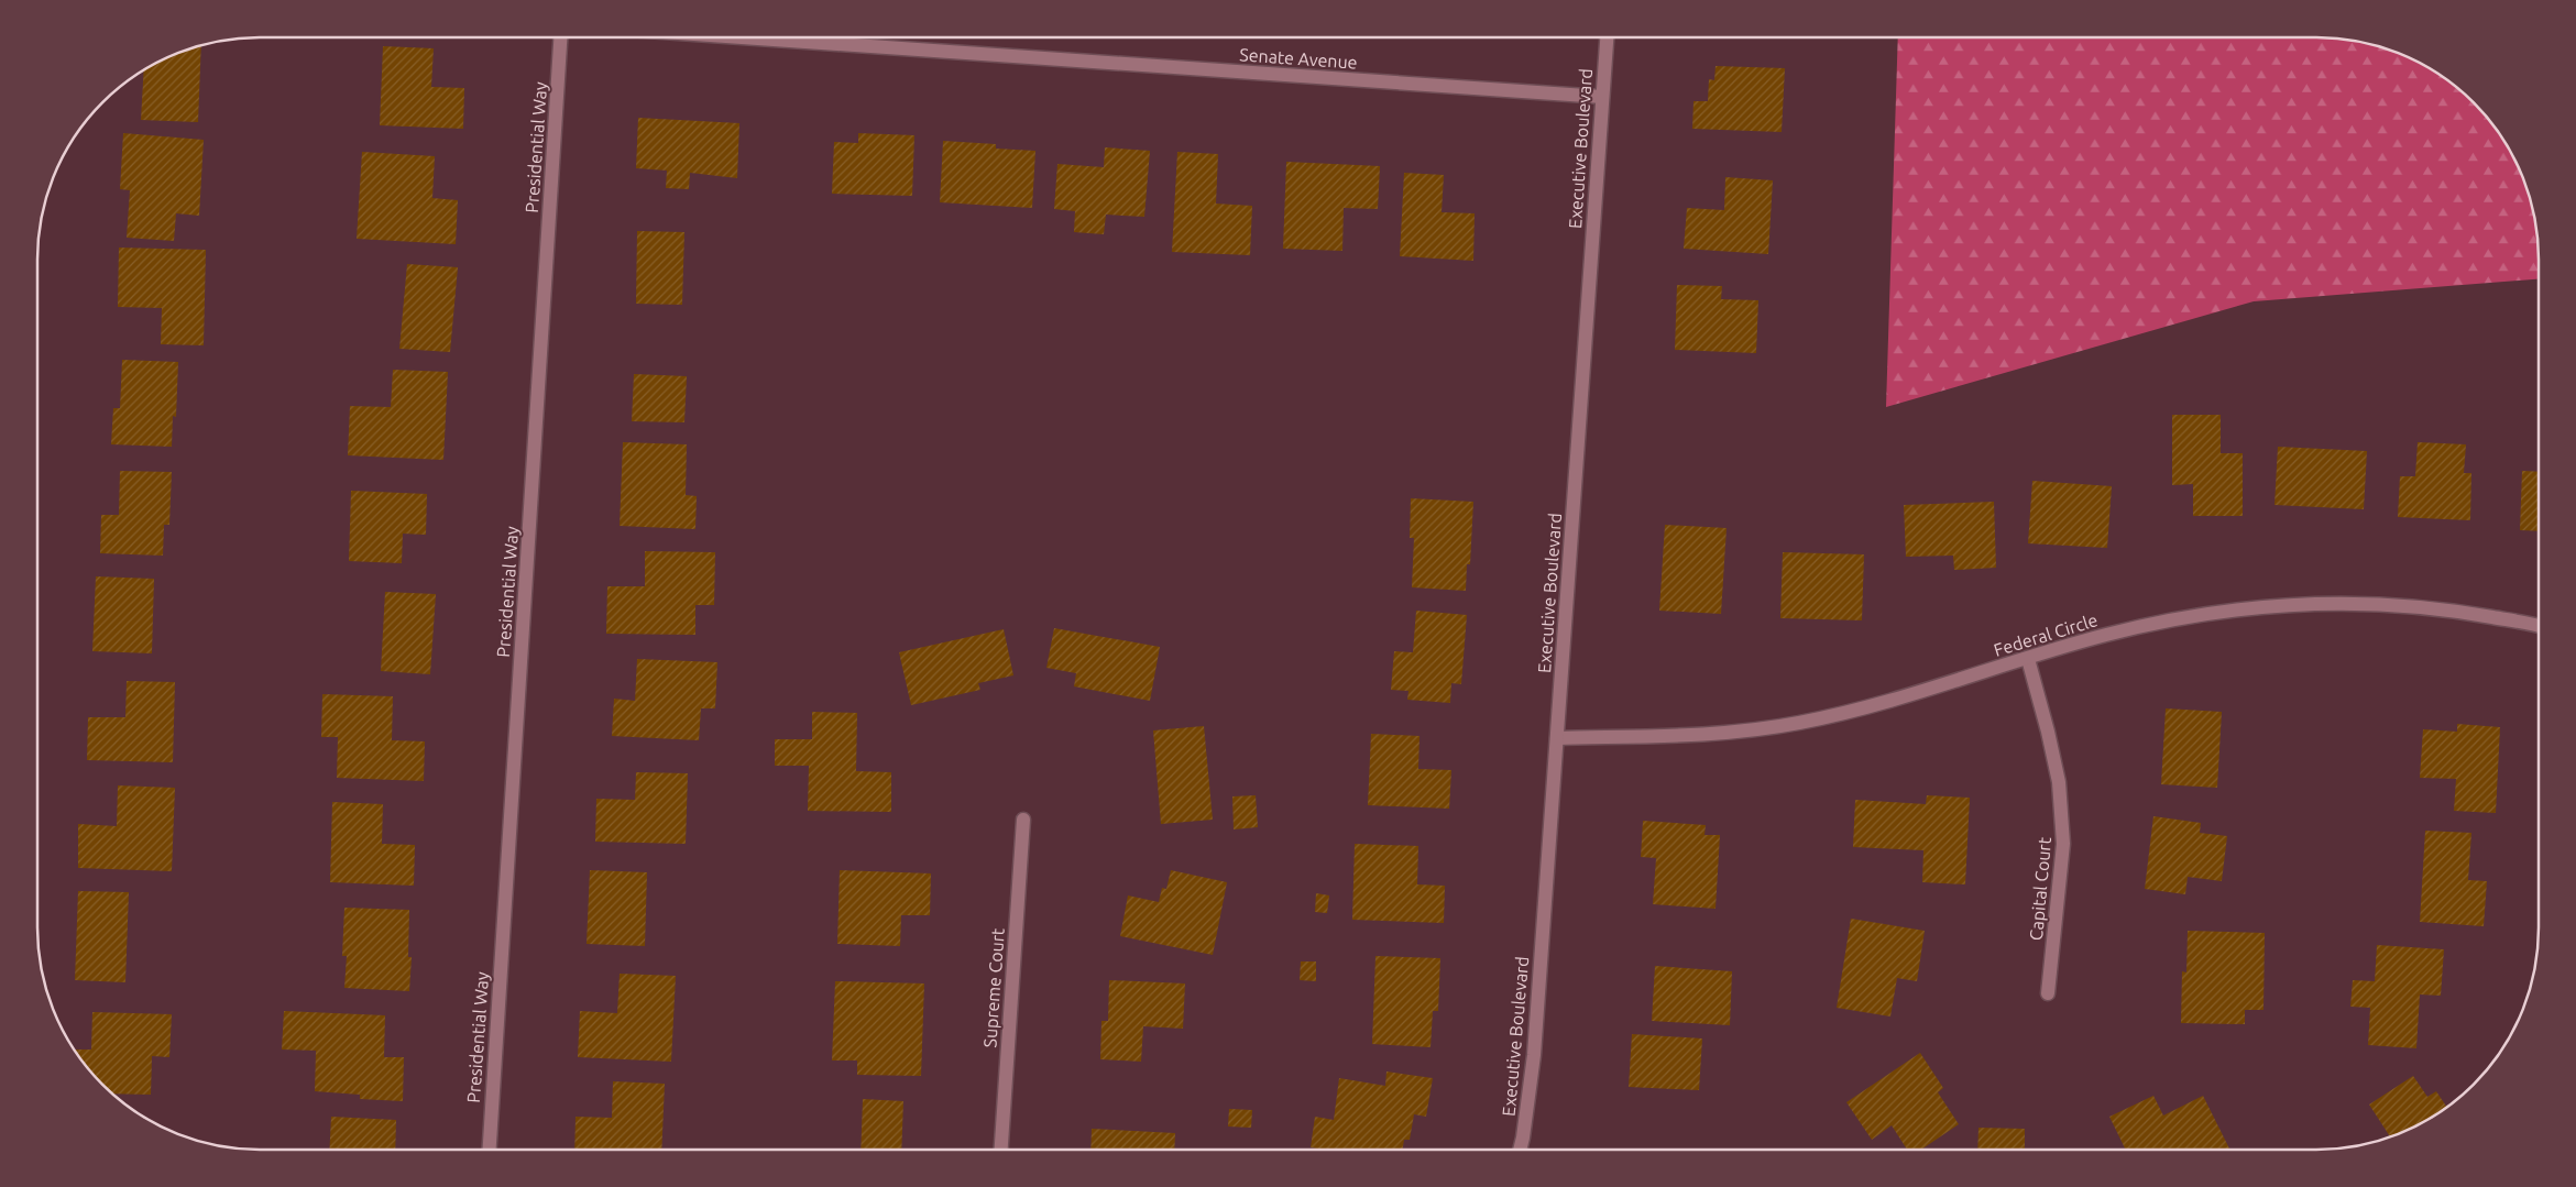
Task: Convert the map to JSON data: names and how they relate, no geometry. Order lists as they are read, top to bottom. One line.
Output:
{"streets":{"street":["Senate Avenue","Presidential Way","Executive Boulevard","Federal Circle","Capital Court","Supreme Court"]},"crossings":[["Senate Avenue","Executive Boulevard"],["Executive Boulevard","Federal Circle"],["Federal Circle","Capital Court"]]}
